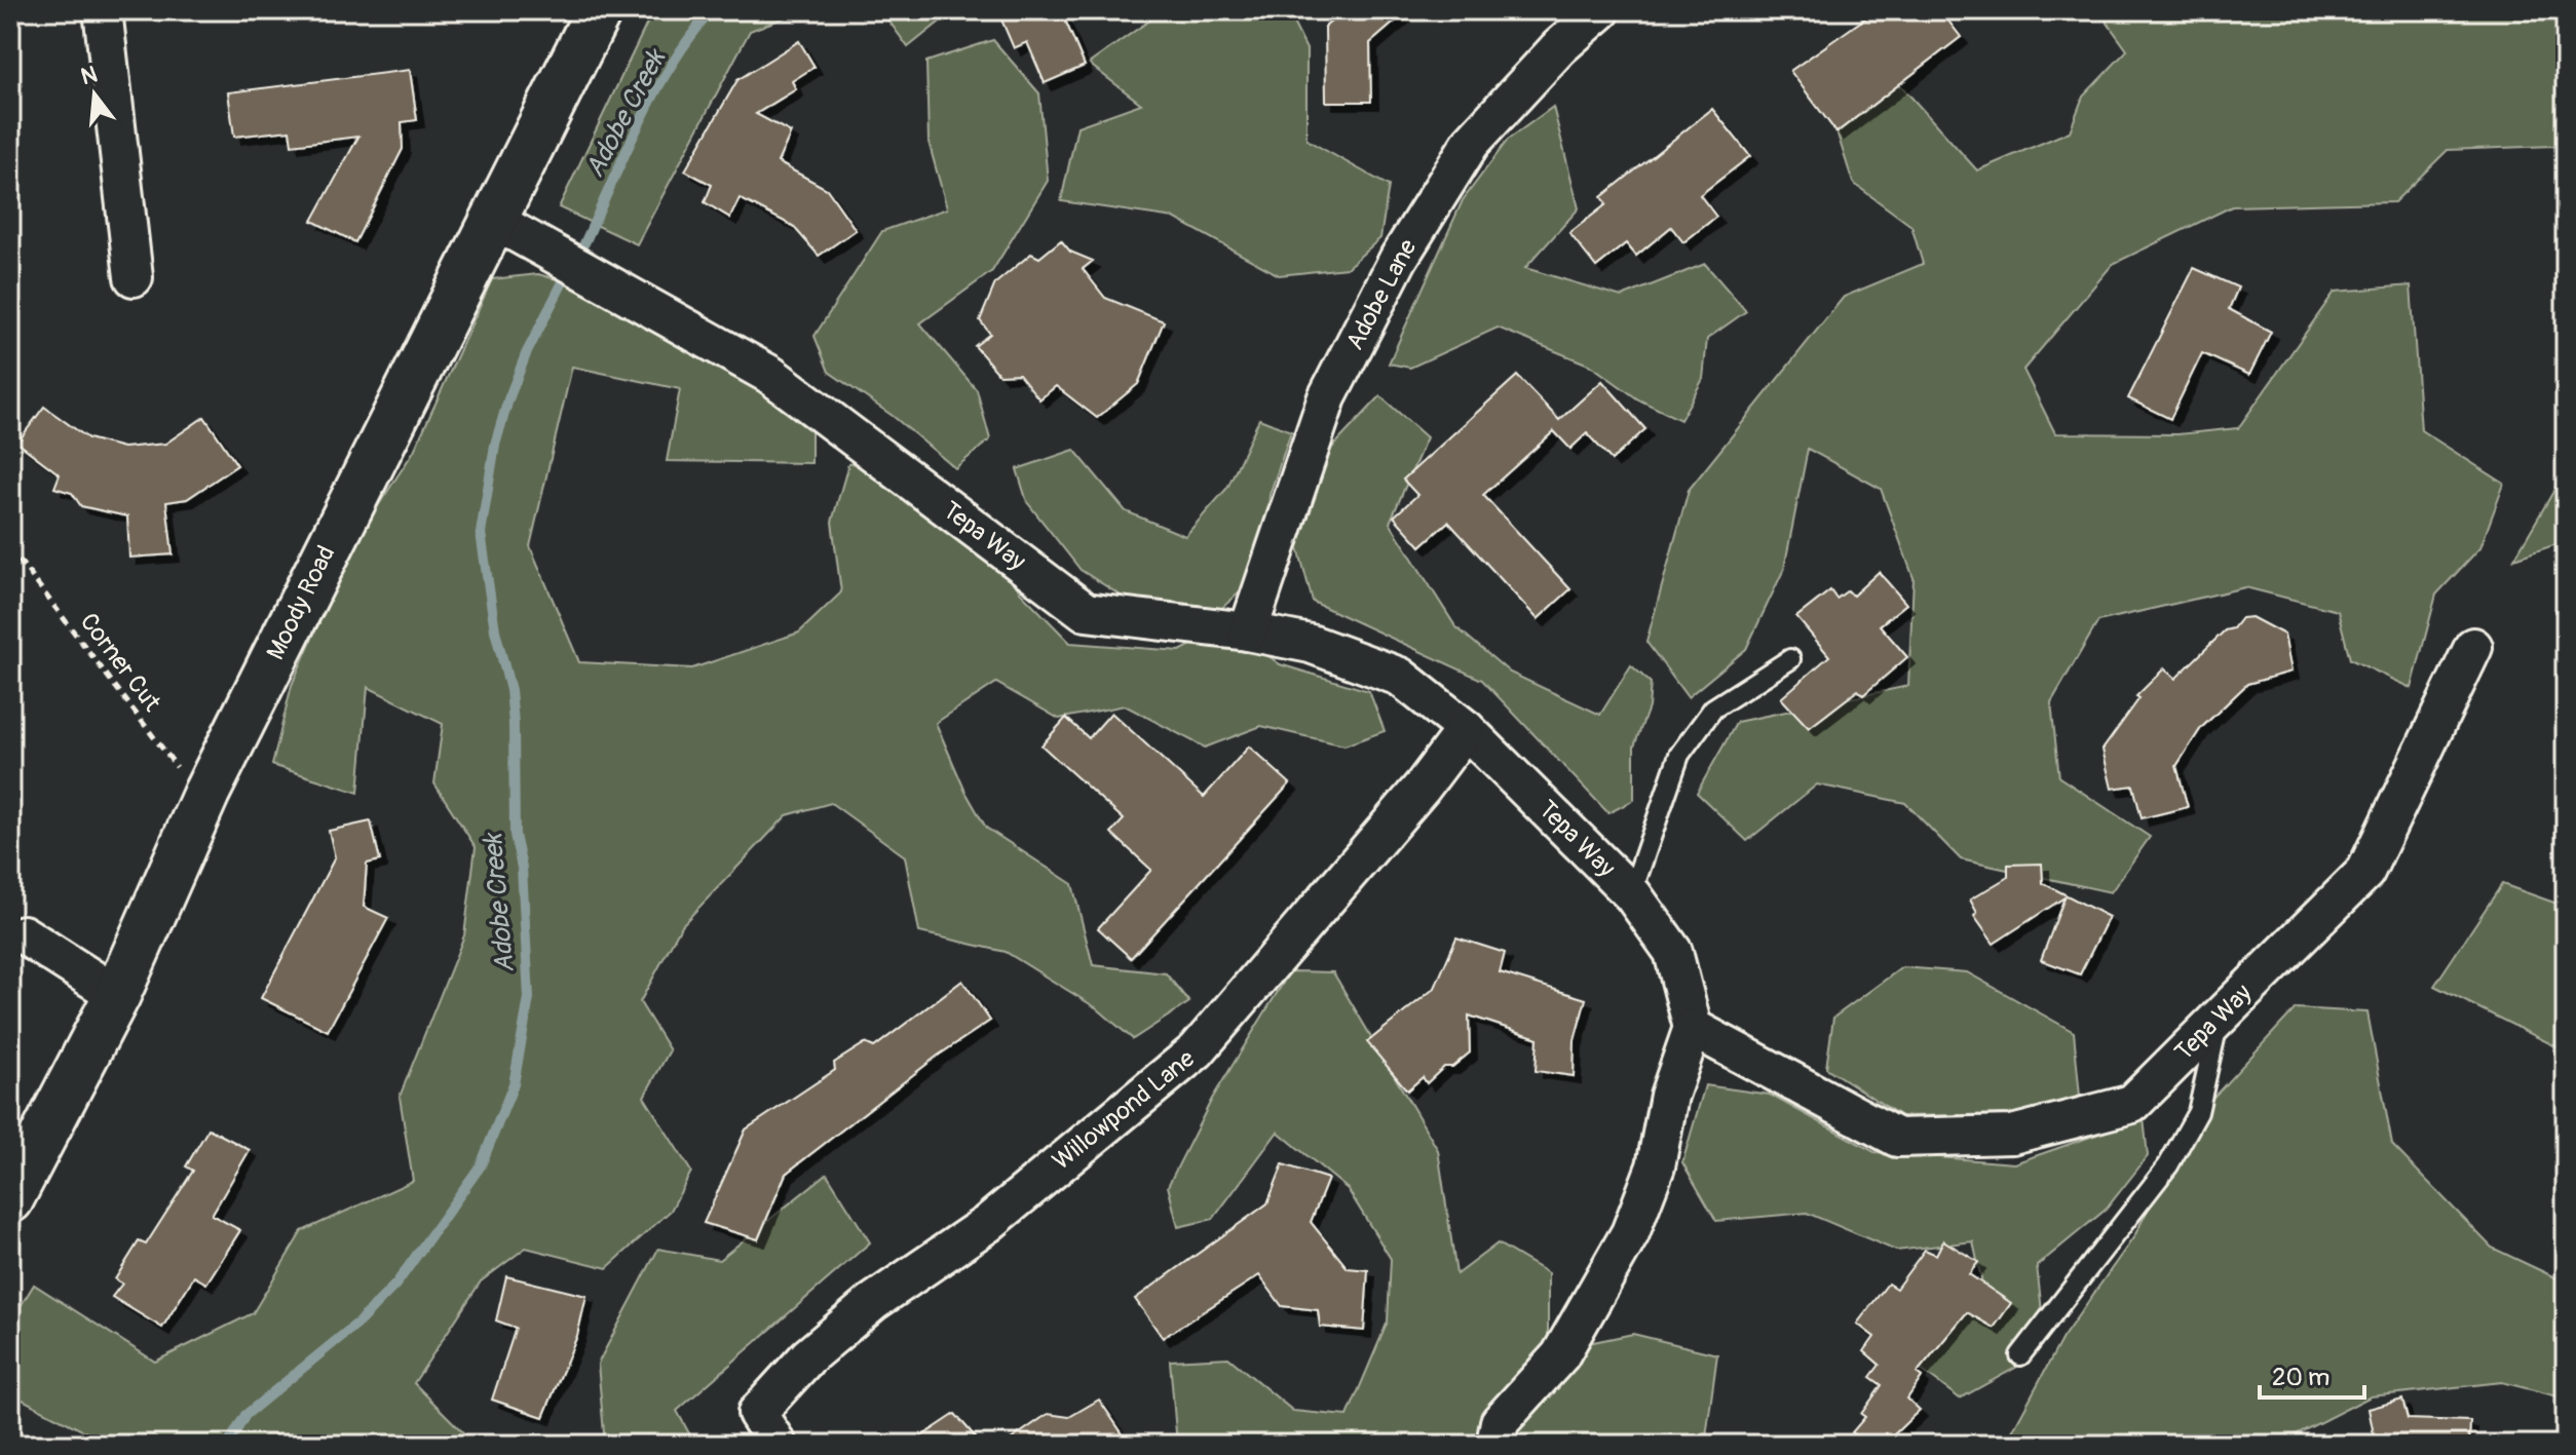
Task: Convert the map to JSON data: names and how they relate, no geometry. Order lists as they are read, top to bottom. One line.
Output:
{"streets":{"street":["Adobe Lane","Tepa Way","Moody Road","Willowpond Lane"],"path":["Corner Cut"]},"crossings":[["Adobe Lane","Tepa Way"],["Tepa Way","Moody Road"],["Tepa Way","Willowpond Lane"],["Moody Road","Corner Cut"]],"water":["Adobe Creek"],"scale_bar":"20 m","north":"top"}
